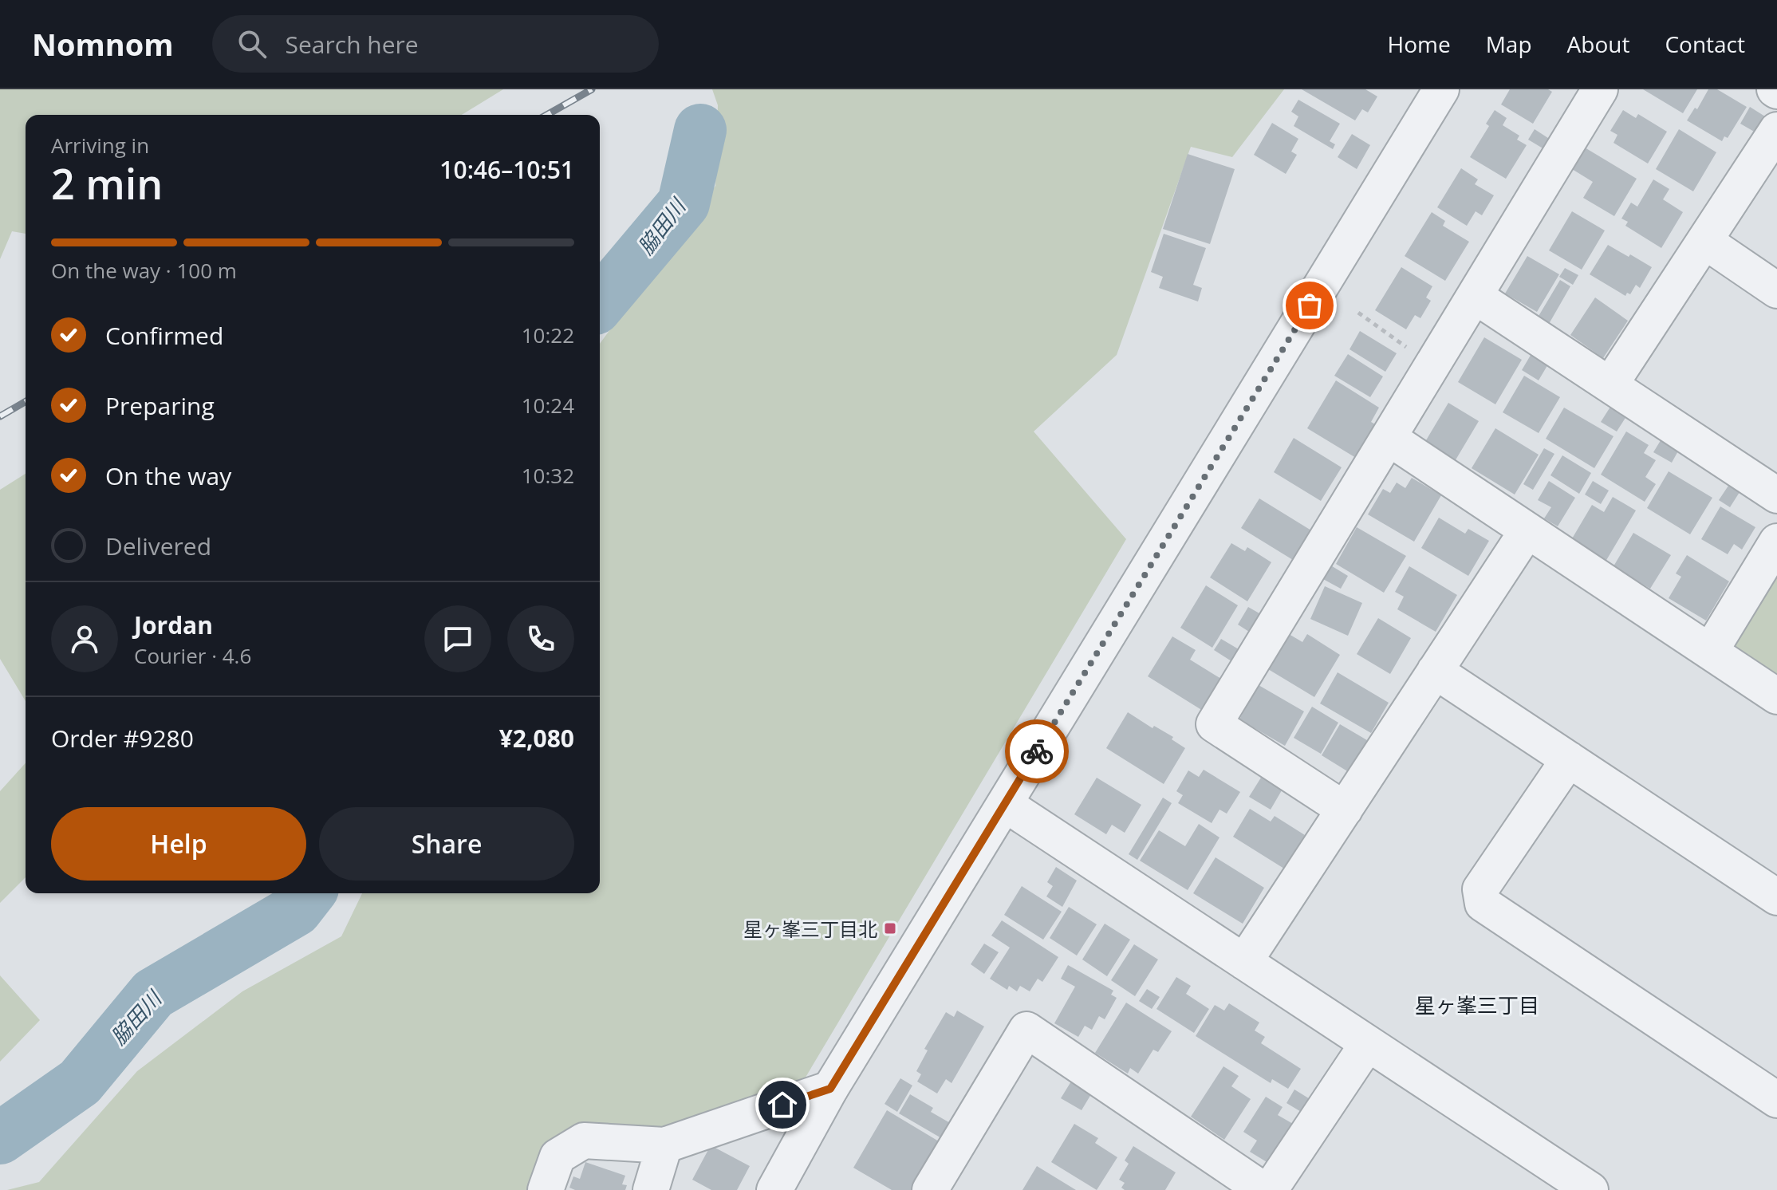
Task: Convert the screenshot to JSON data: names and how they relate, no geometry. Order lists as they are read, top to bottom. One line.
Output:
{"districts":["星ヶ峯三丁目"],"water":["脇田川"],"places":{"transit":["星ヶ峯三丁目北"]},"page":{"header":"Nomnom","search":"Search here","nav":["Home","Map","About","Contact"],"heading":["2 min","Arriving in","10:46–10:51"],"panel":["Jordan","Courier · 4.6","Order #9280","¥2,080"],"bar":"On the way · 100 m","list":[["Confirmed","10:22"],["Preparing","10:24"],["On the way","10:32"],"Delivered"],"buttons":["Help","Share"]}}
